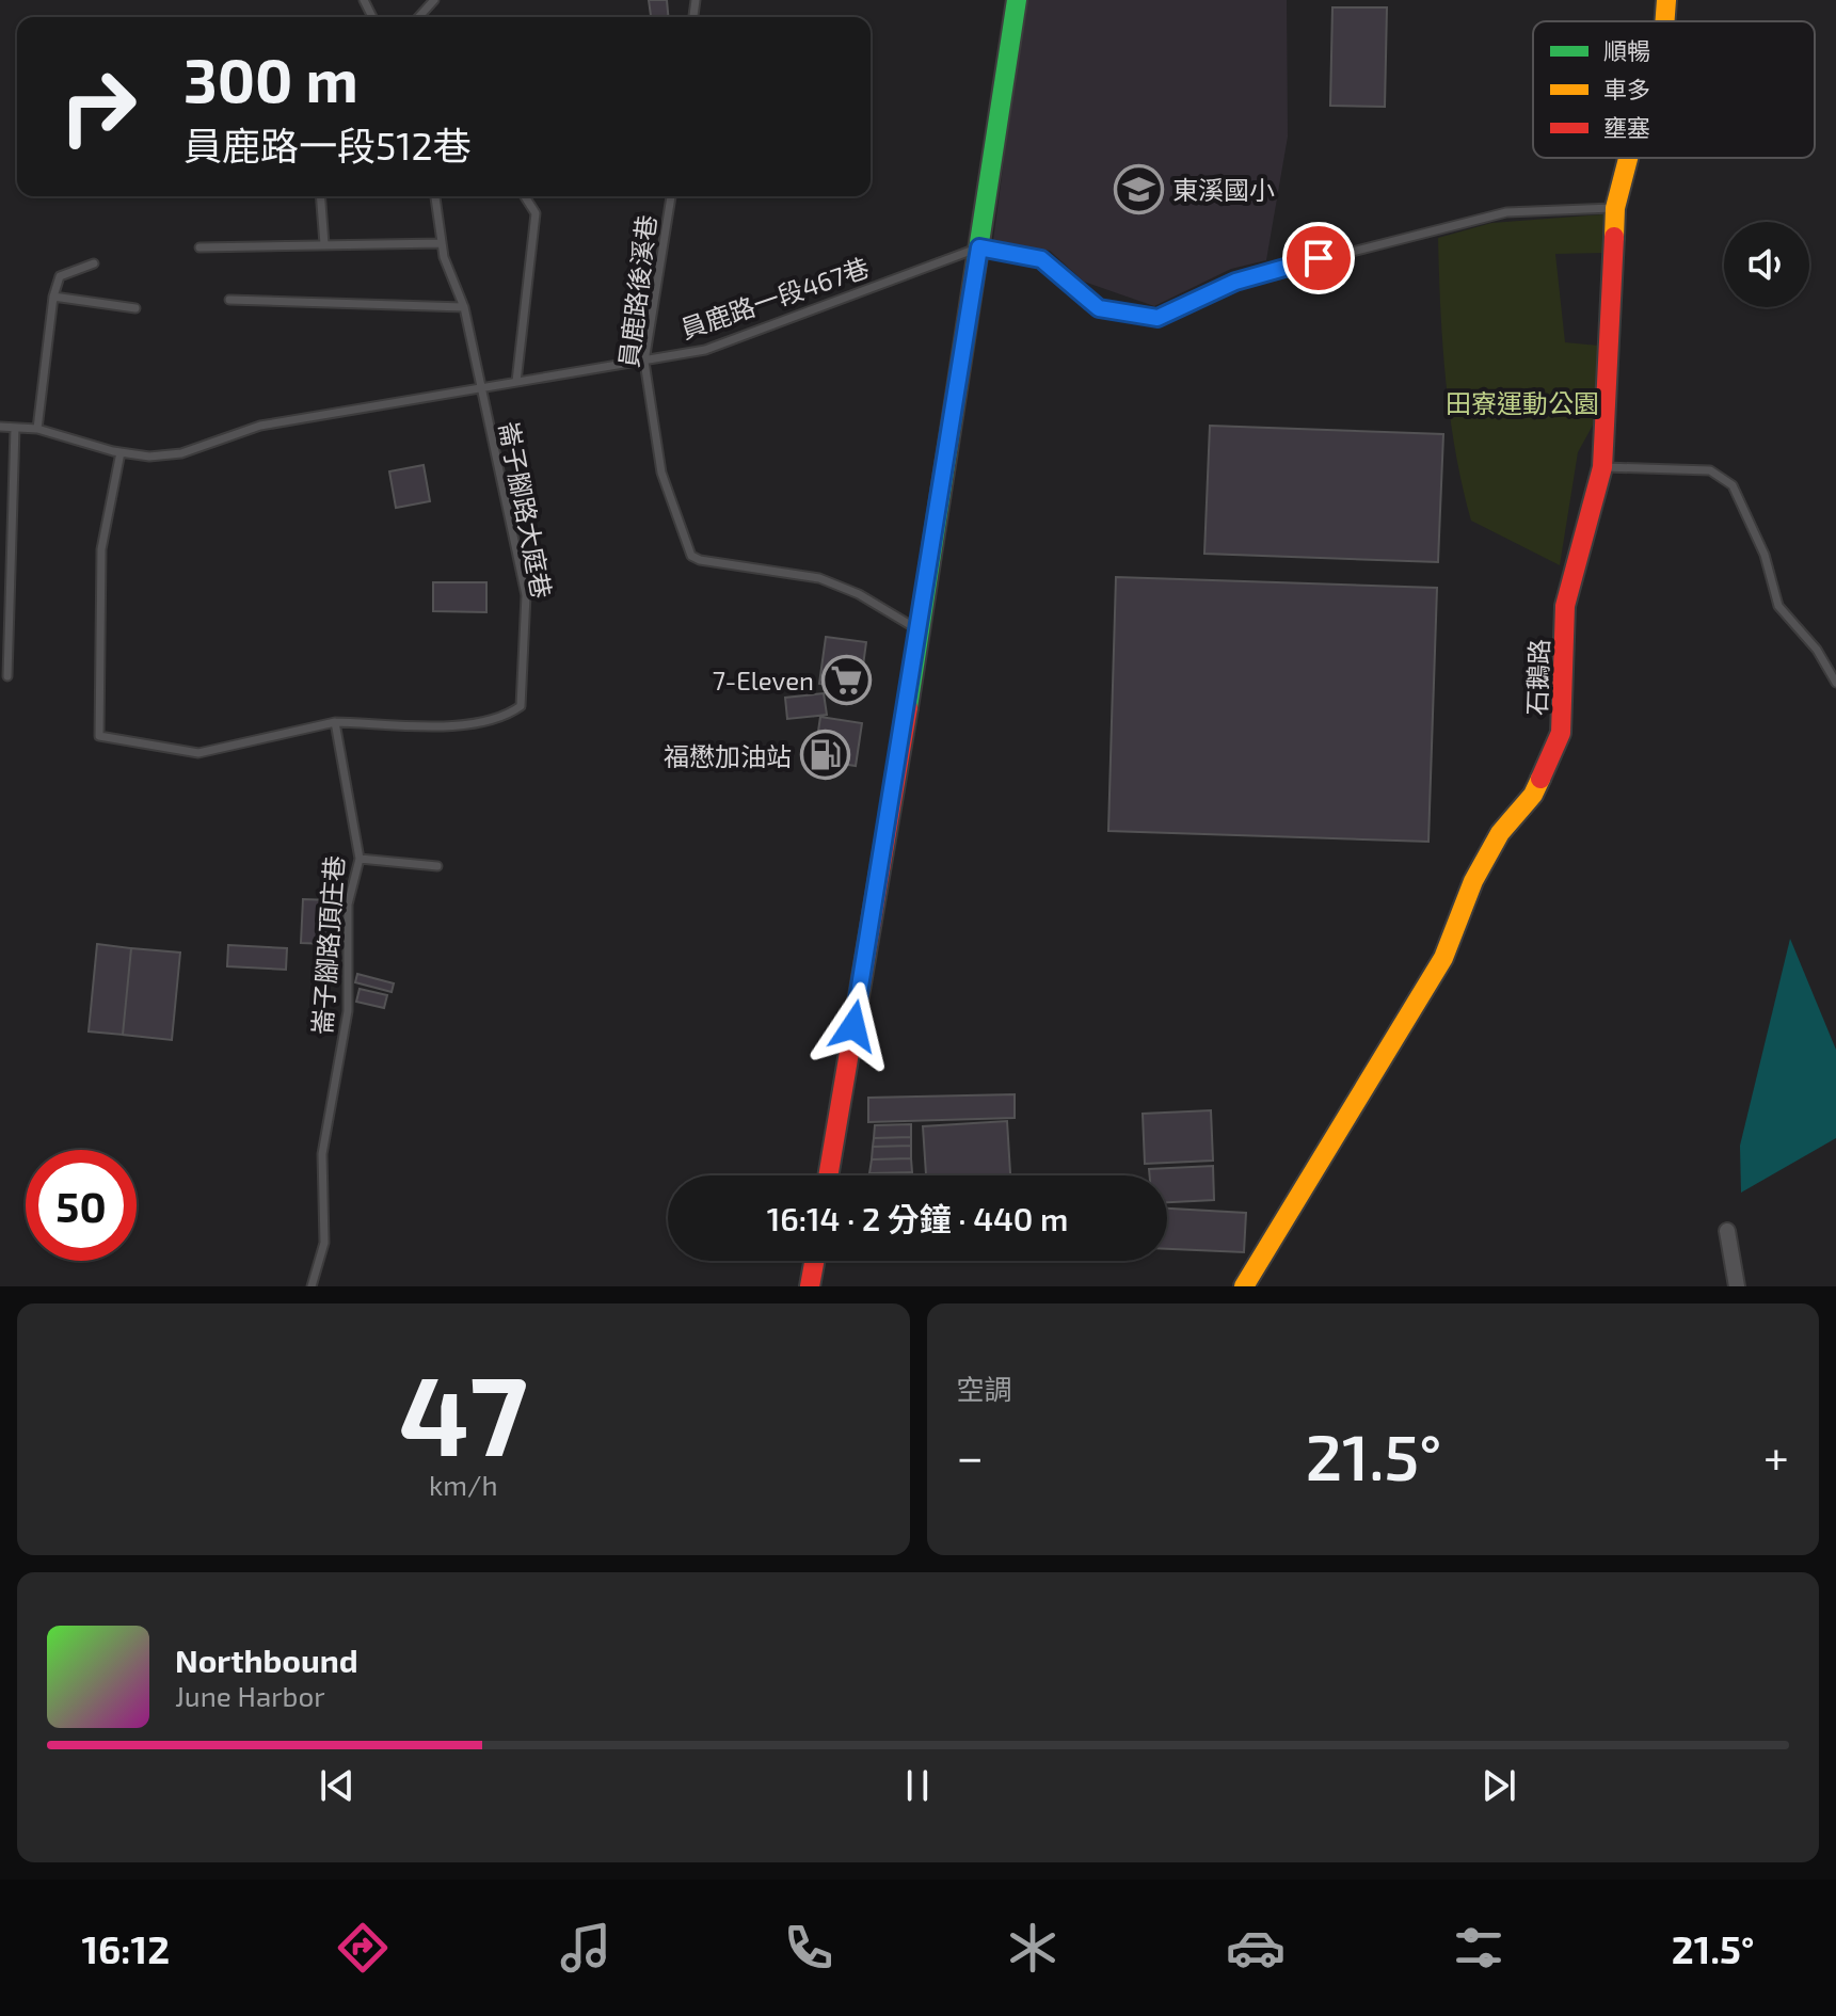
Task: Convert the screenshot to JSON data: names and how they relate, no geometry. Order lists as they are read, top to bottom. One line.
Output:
{"streets":{"street":["石鵝路"],"lane":["員鹿路後溪巷","員鹿路一段467巷","崙子腳路大庭巷","崙子腳路頂庄巷"]},"crossings":[["員鹿路後溪巷","員鹿路一段467巷"],["員鹿路一段467巷","崙子腳路大庭巷"],["崙子腳路大庭巷","崙子腳路頂庄巷"]],"parks":["田寮運動公園"],"places":{"school or university":["東溪國小"],"supermarket":["7-Eleven"],"fuel station":["福懋加油站"]},"legend":["順暢","車多","壅塞"],"page":{"turn":["300 m","員鹿路一段512巷"],"limit":"50","trip":"16:14 · 2 分鐘 · 440 m","tile":[["47","km/h"],"空調"],"heat":["−","21.5°","+"],"song":["Northbound","June Harbor"],"tabs":["16:12","21.5°"]}}
